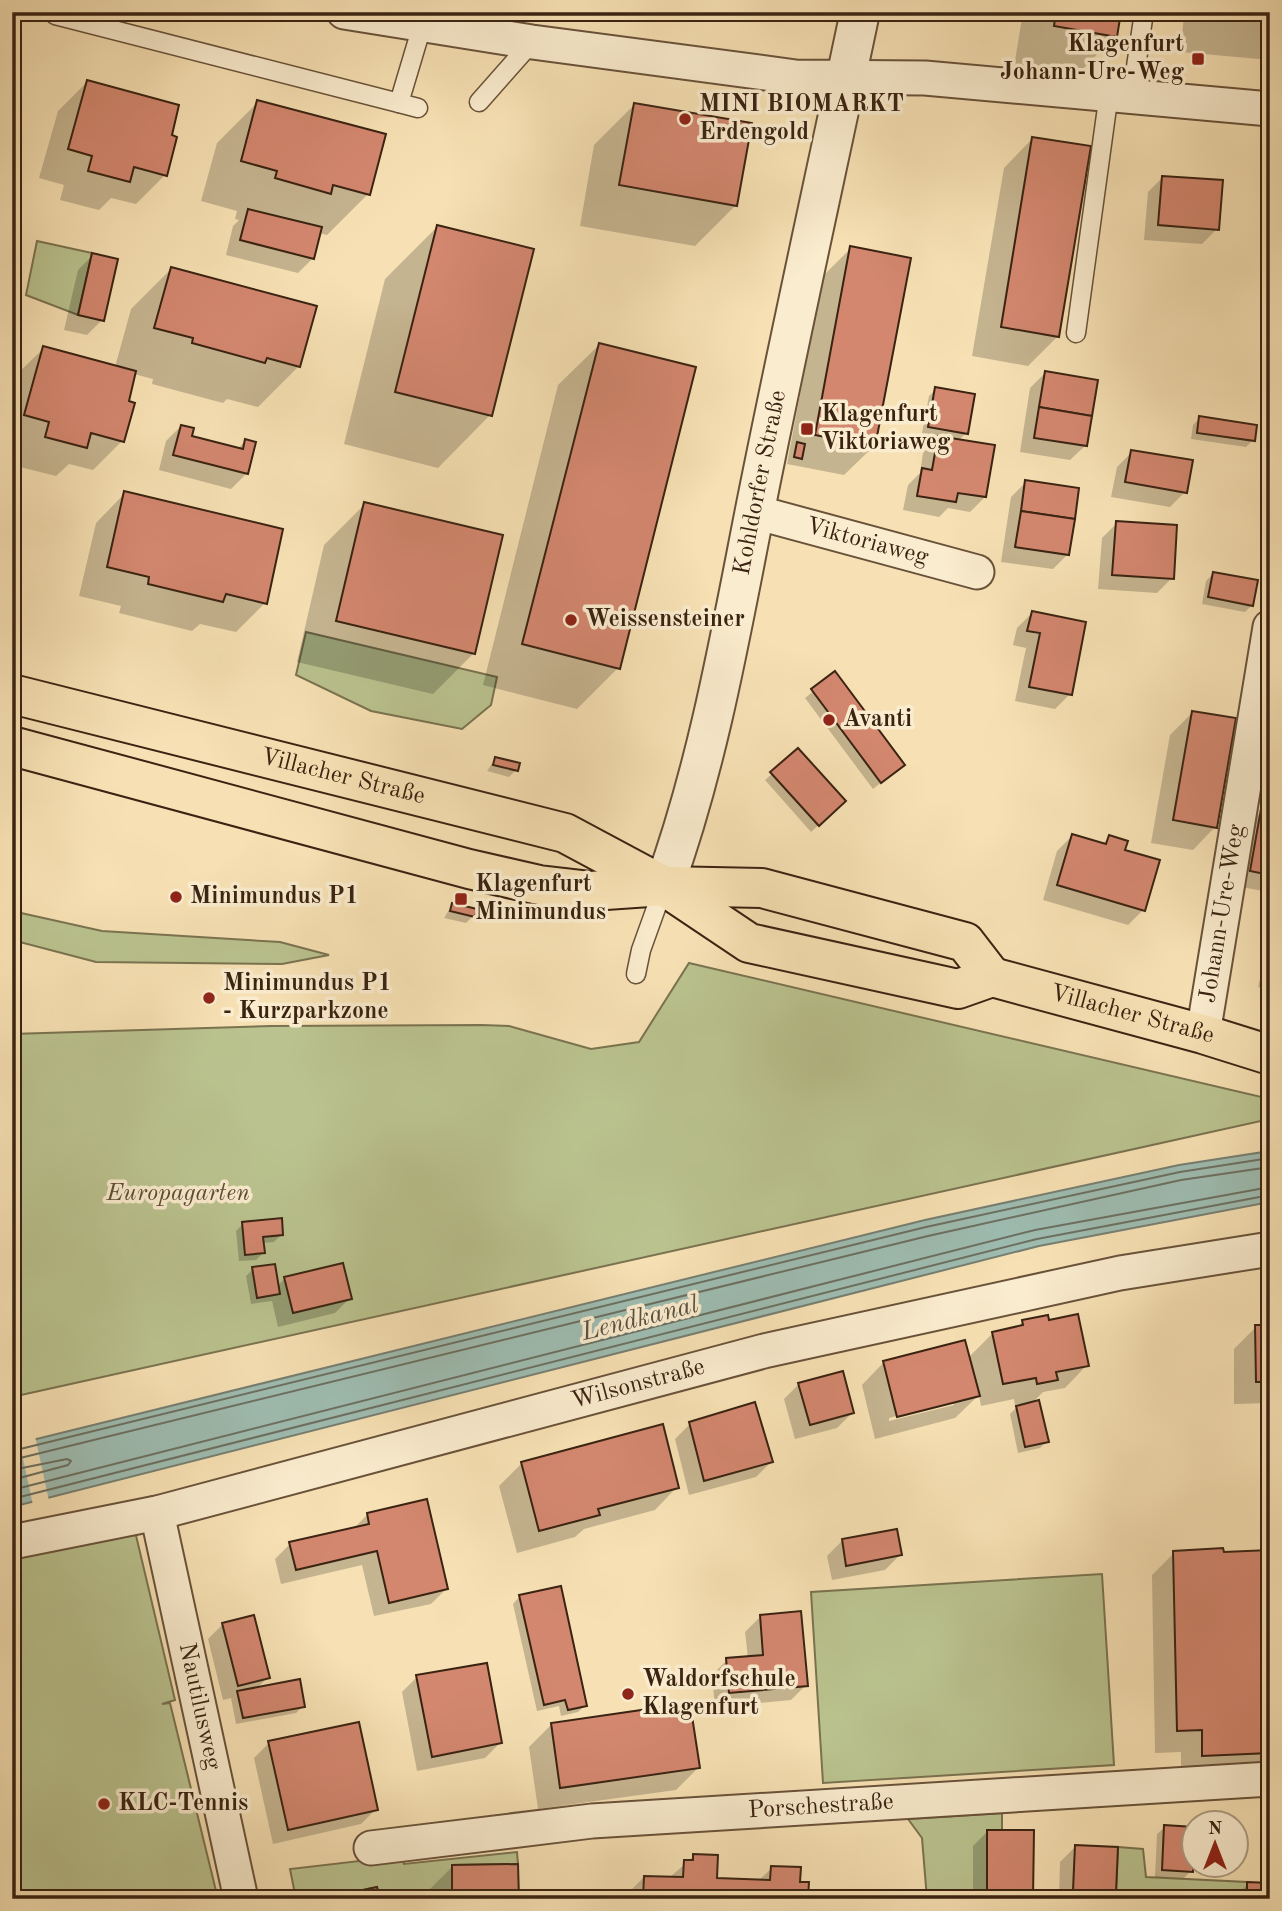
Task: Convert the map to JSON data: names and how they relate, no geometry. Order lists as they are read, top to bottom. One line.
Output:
{"streets":{"main road":["Villacher Straße"],"street":["Kohldorfer Straße","Viktoriaweg","Johann-Ure-Weg","Wilsonstraße","Nautilusweg","Porschestraße"]},"crossings":[["Kohldorfer Straße","Viktoriaweg"],["Kohldorfer Straße","Villacher Straße"],["Villacher Straße","Johann-Ure-Weg"],["Wilsonstraße","Nautilusweg"]],"water":["Lendkanal"],"parks":["Europagarten"],"places":{"transit":["Klagenfurt Johann-Ure-Weg","Klagenfurt Viktoriaweg","Klagenfurt Minimundus"],"other":["MINI BIOMARKT Erdengold","Weissensteiner","Avanti","Minimundus P1","Minimundus P1 - Kurzparkzone","Waldorfschule Klagenfurt","KLC-Tennis"]},"north":"top"}
